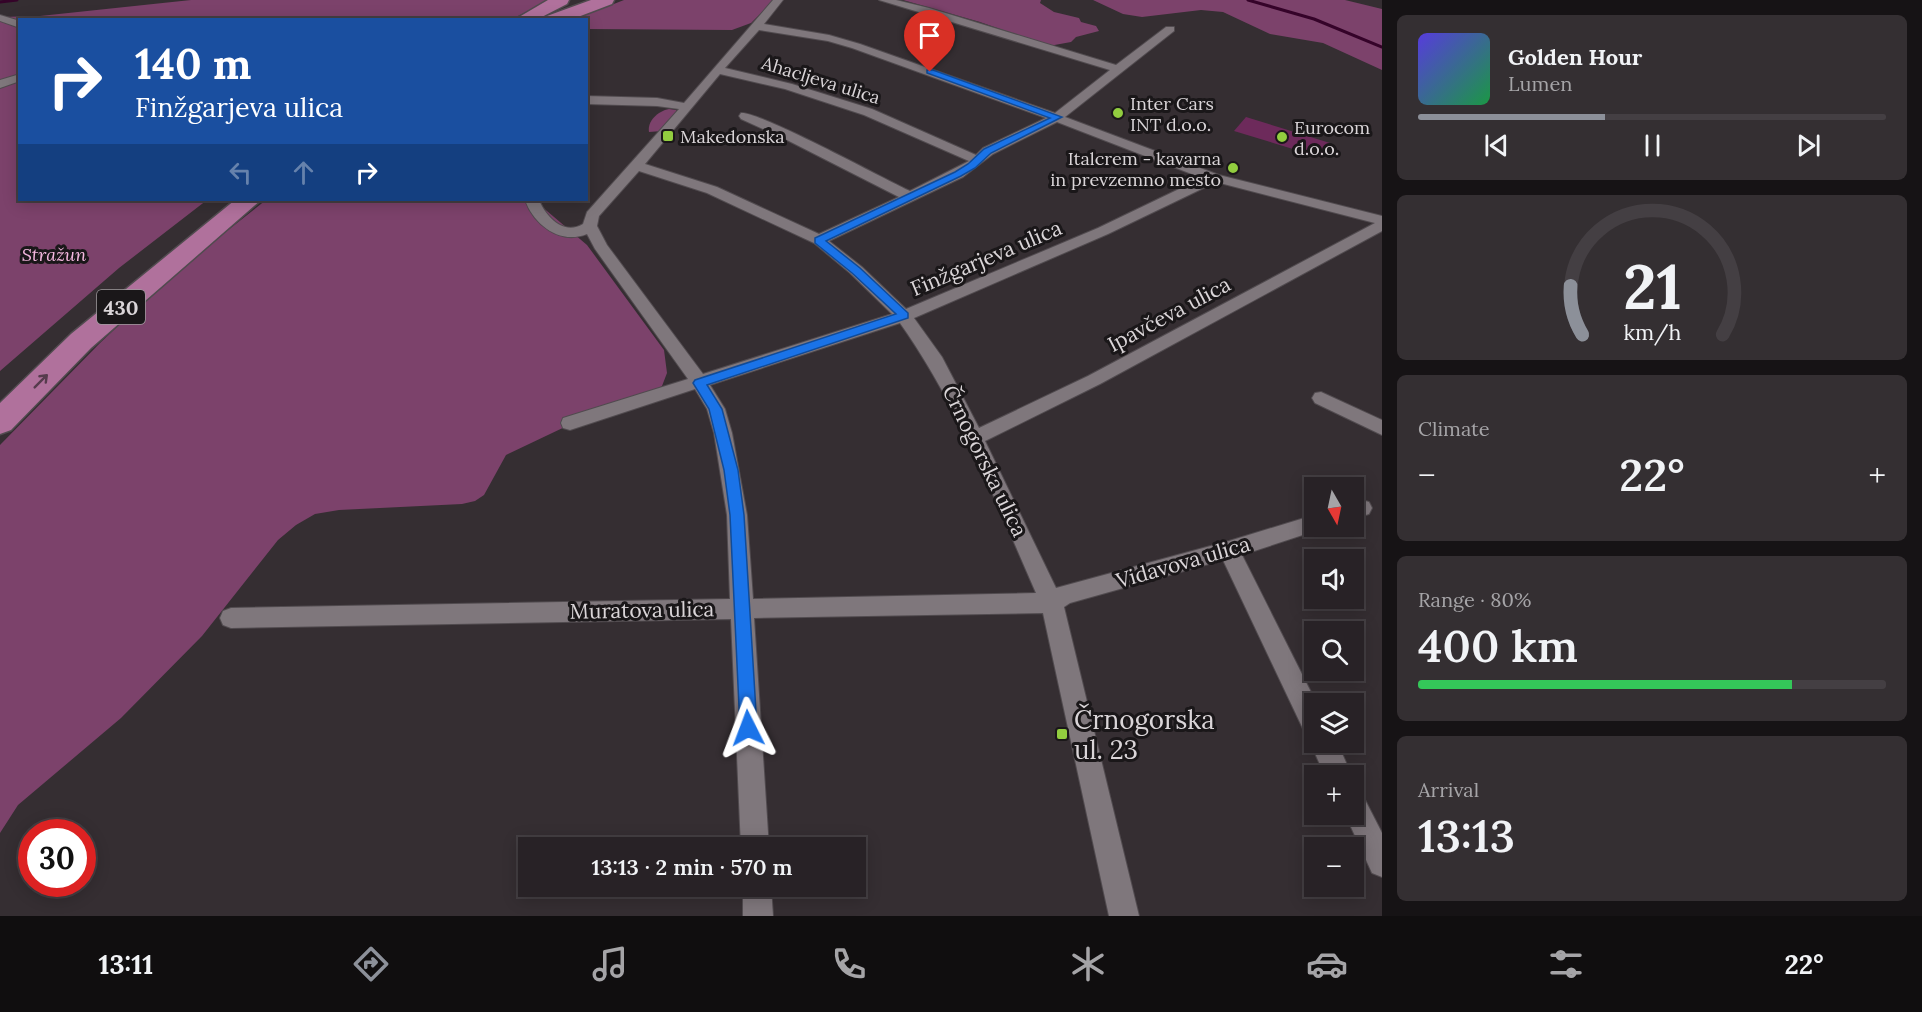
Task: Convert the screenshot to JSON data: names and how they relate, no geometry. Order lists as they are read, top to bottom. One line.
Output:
{"streets":{"highway":["430"],"street":["Ahacljeva ulica","Finžgarjeva ulica","Ipavčeva ulica","Črnogorska ulica","Vidavova ulica","Muratova ulica"]},"crossings":[["Finžgarjeva ulica","Črnogorska ulica"],["Ipavčeva ulica","Črnogorska ulica"],["Črnogorska ulica","Vidavova ulica"],["Črnogorska ulica","Muratova ulica"],["Vidavova ulica","Muratova ulica"]],"parks":["Stražun"],"places":{"other":["Inter Cars INT d.o.o.","Eurocom d.o.o.","Italcrem - kavarna in prevzemno mesto"],"transit":["Makedonska","Črnogorska ul. 23"]},"north":"bottom","page":{"turn":["140 m","Finžgarjeva ulica"],"song":["Golden Hour","Lumen"],"tile":["Climate",["Range · 80%","400 km"],["Arrival","13:13"]],"heat":["−","22°","+"],"map_buttons":["+","−"],"limit":"30","trip":"13:13 · 2 min · 570 m","tabs":["13:11","22°"],"gauge":["21","km/h"]}}
